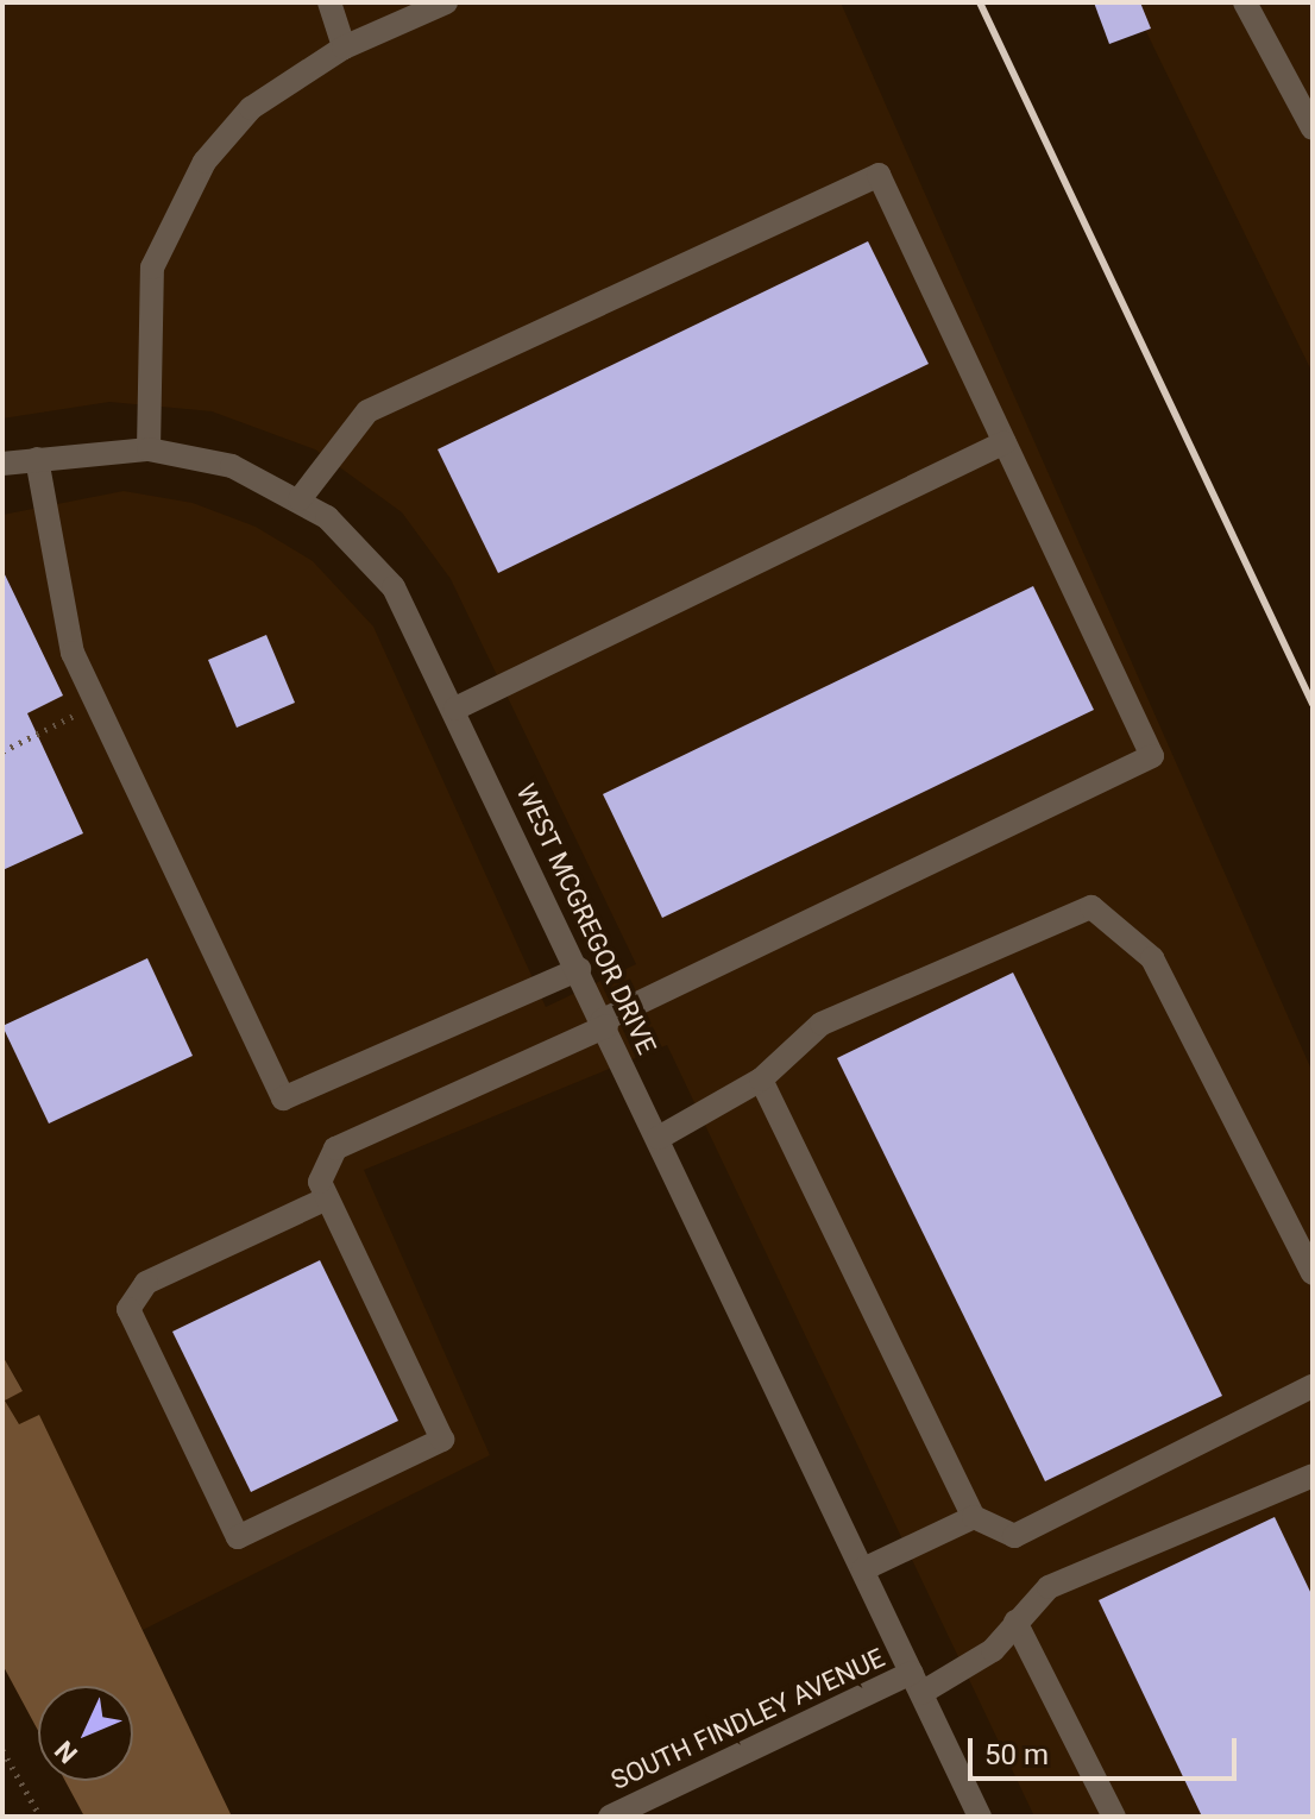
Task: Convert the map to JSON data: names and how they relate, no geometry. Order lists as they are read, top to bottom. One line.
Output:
{"streets":{"street":["WEST MCGREGOR DRIVE","SOUTH FINDLEY AVENUE"]},"crossings":[["WEST MCGREGOR DRIVE","SOUTH FINDLEY AVENUE"]],"scale_bar":"50 m","north":"bottom left"}
